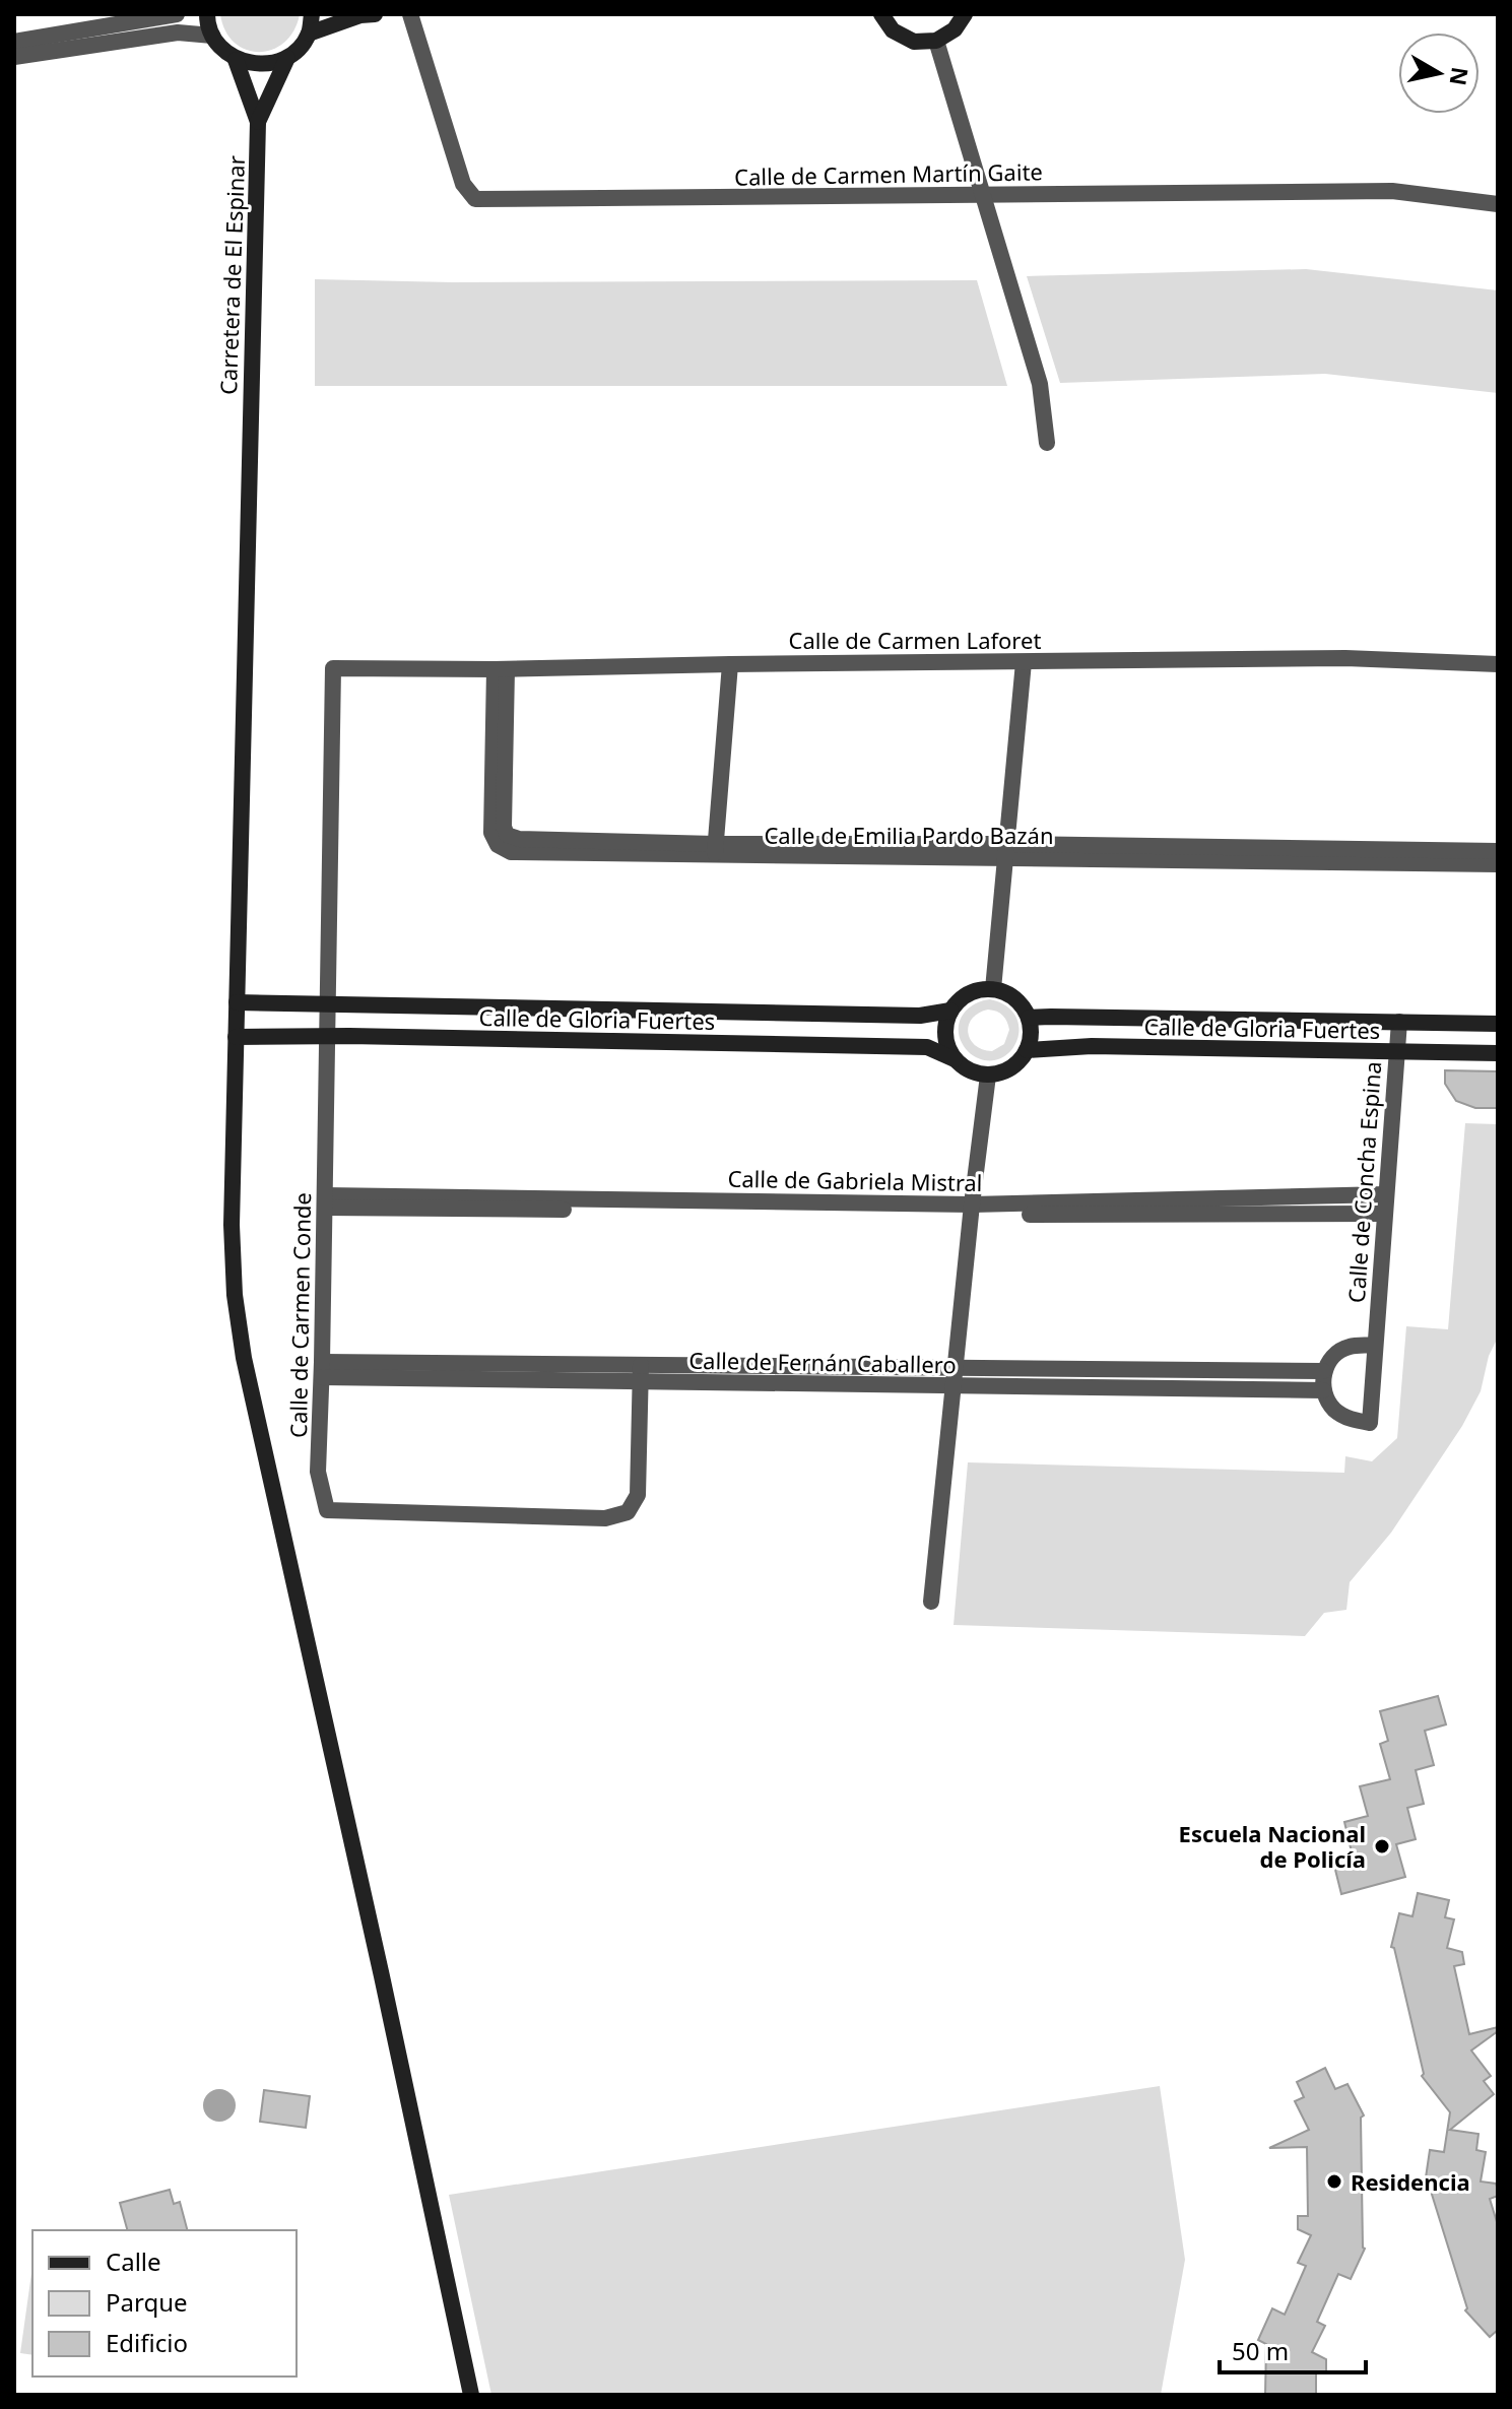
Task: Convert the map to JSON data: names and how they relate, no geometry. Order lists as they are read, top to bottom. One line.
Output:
{"streets":{"street":["Calle de Carmen Martín Gaite","Carretera de El Espinar","Calle de Carmen Laforet","Calle de Emilia Pardo Bazán","Calle de Gloria Fuertes","Calle de Gabriela Mistral","Calle de Concha Espina","Calle de Carmen Conde","Calle de Fernán Caballero"]},"crossings":[["Carretera de El Espinar","Calle de Gloria Fuertes"],["Calle de Carmen Laforet","Calle de Emilia Pardo Bazán"],["Calle de Carmen Laforet","Calle de Carmen Conde"],["Calle de Gloria Fuertes","Calle de Concha Espina"],["Calle de Gloria Fuertes","Calle de Carmen Conde"],["Calle de Gabriela Mistral","Calle de Concha Espina"],["Calle de Gabriela Mistral","Calle de Carmen Conde"],["Calle de Concha Espina","Calle de Fernán Caballero"],["Calle de Carmen Conde","Calle de Fernán Caballero"]],"places":["Escuela Nacional de Policía","Residencia"],"legend":["Calle","Parque","Edificio"],"scale_bar":"50 m","north":"right"}
